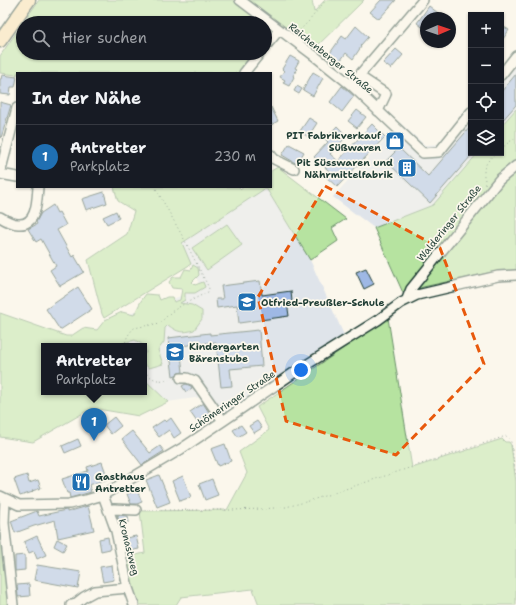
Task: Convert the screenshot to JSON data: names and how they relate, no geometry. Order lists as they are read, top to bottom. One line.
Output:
{"streets":{"street":["Reichenberger Straße","Walderinger Straße","Schömeringer Straße","Kronastweg"]},"crossings":[["Walderinger Straße","Schömeringer Straße"],["Schömeringer Straße","Kronastweg"]],"places":{"shop":["PIT Fabrikverkauf Süßwaren"],"building":["Pit Süsswaren und Nährmittelfabrik"],"school or university":["Otfried-Preußler-Schule","Kindergarten Bärenstube"],"restaurant":["Gasthaus Antretter"]},"north":"right","page":{"map_buttons":["+","−"],"search":"Hier suchen","heading":"In der Nähe","list":[{"mark":"1","name":"Antretter","note":"Parkplatz","value":"230 m"}],"popup":["Antretter","Parkplatz"],"pins":"1"}}
